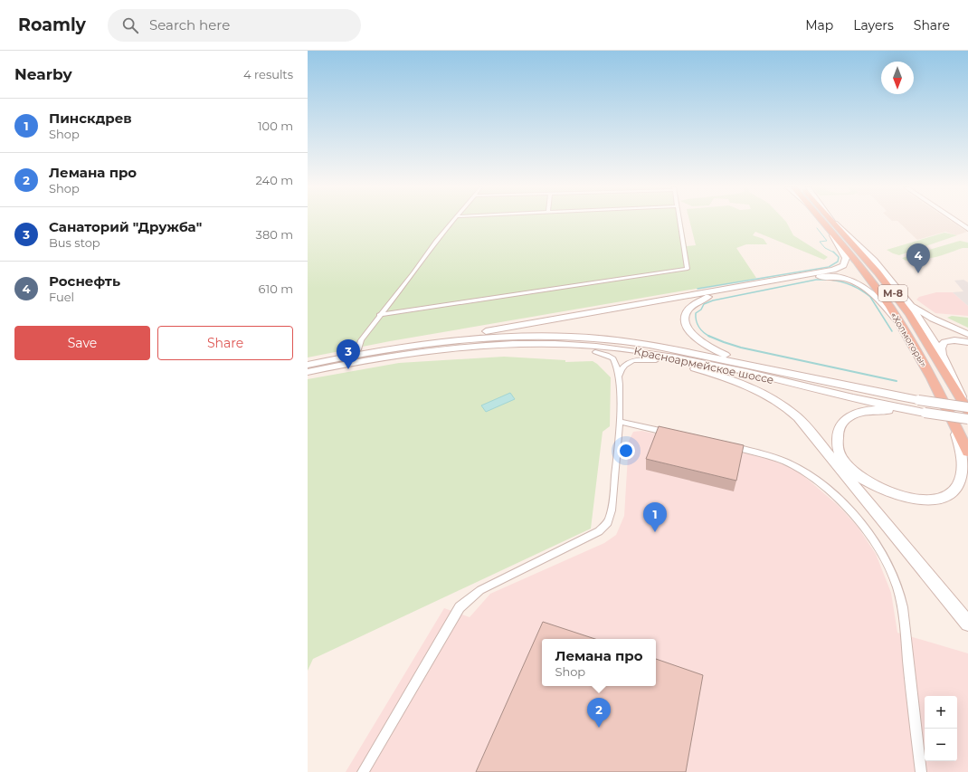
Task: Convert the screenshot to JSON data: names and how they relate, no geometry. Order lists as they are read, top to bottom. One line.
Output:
{"streets":{"highway":["М-8","«Холмогоры»"],"main road":["Красноармейское шоссе"]},"north":"bottom","page":{"header":"Roamly","search":"Search here","nav":["Map","Layers","Share"],"heading":["Nearby","4 results"],"list":[{"mark":"1","name":"Пинскдрев","note":"Shop","value":"100 m"},{"mark":"2","name":"Лемана про","note":"Shop","value":"240 m"},{"mark":"3","name":"Санаторий \"Дружба\"","note":"Bus stop","value":"380 m"},{"mark":"4","name":"Роснефть","note":"Fuel","value":"610 m"}],"pins":["4","3","1","2"],"buttons":["Save","Share"],"popup":["Лемана про","Shop"],"map_buttons":["+","−"]}}
